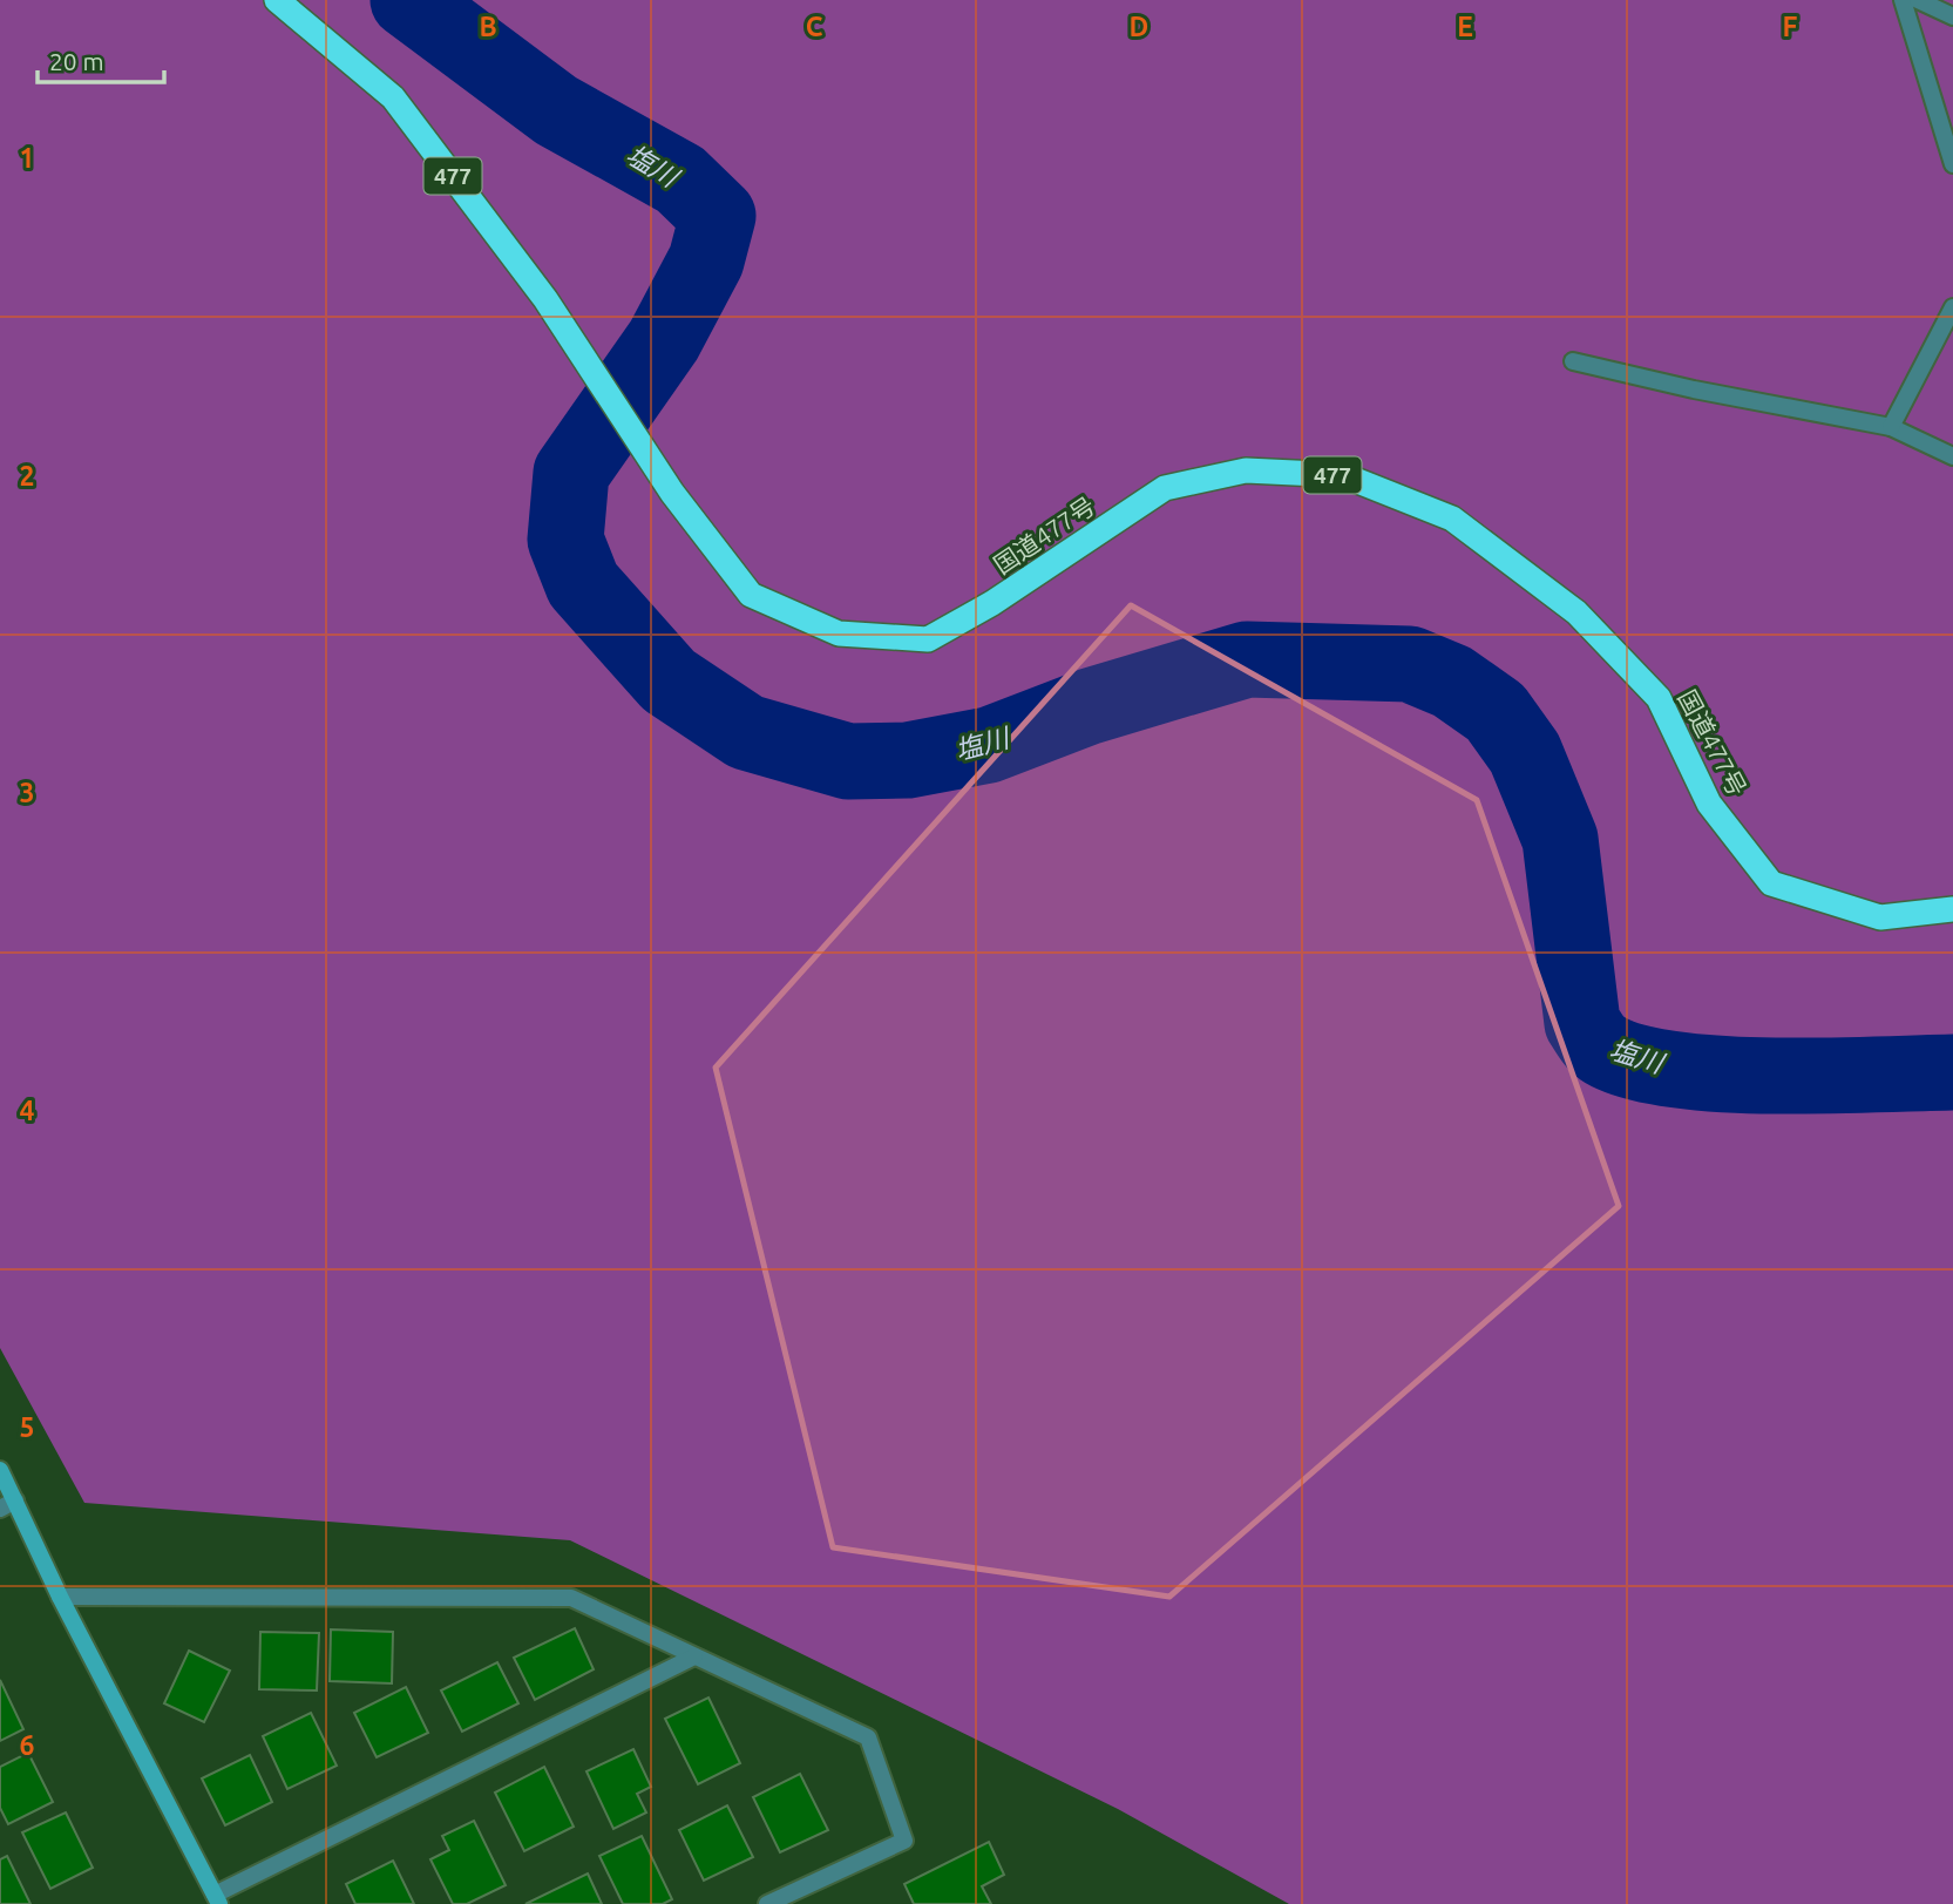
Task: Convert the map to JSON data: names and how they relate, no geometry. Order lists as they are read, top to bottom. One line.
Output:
{"streets":{"highway":["477","国道477号"]},"water":["塩川"],"scale_bar":"20 m","grid":{"columns":["B","C","D","E","F"],"rows":["1","2","3","4","5","6"]}}
